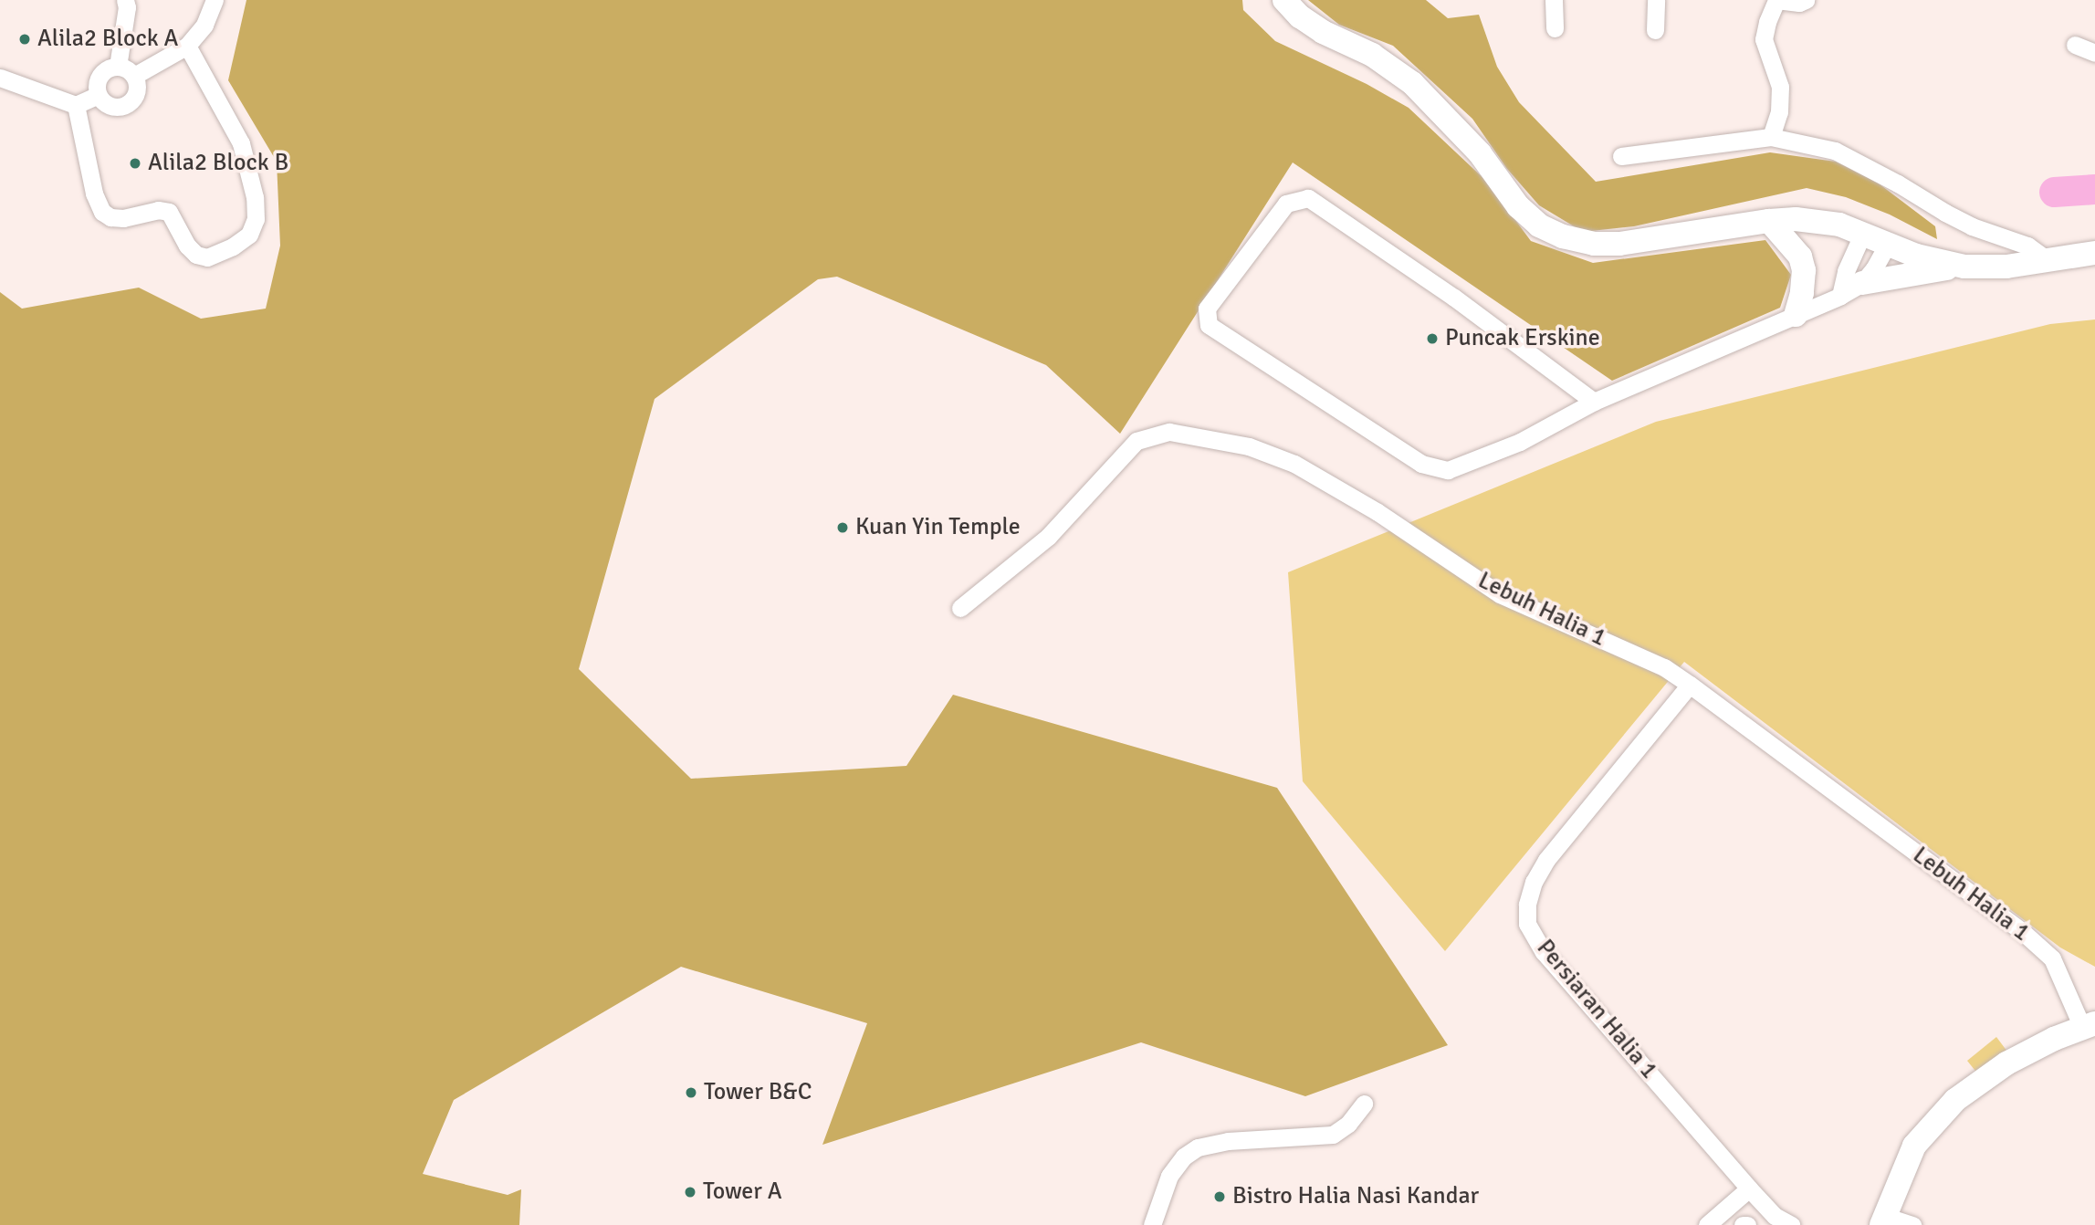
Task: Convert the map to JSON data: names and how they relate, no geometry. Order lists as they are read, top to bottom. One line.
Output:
{"streets":{"street":["Lebuh Halia 1","Persiaran Halia 1"]},"crossings":[["Lebuh Halia 1","Persiaran Halia 1"]],"places":["Alila2 Block A","Alila2 Block B","Puncak Erskine","Kuan Yin Temple","Tower B&C","Tower A","Bistro Halia Nasi Kandar"]}
